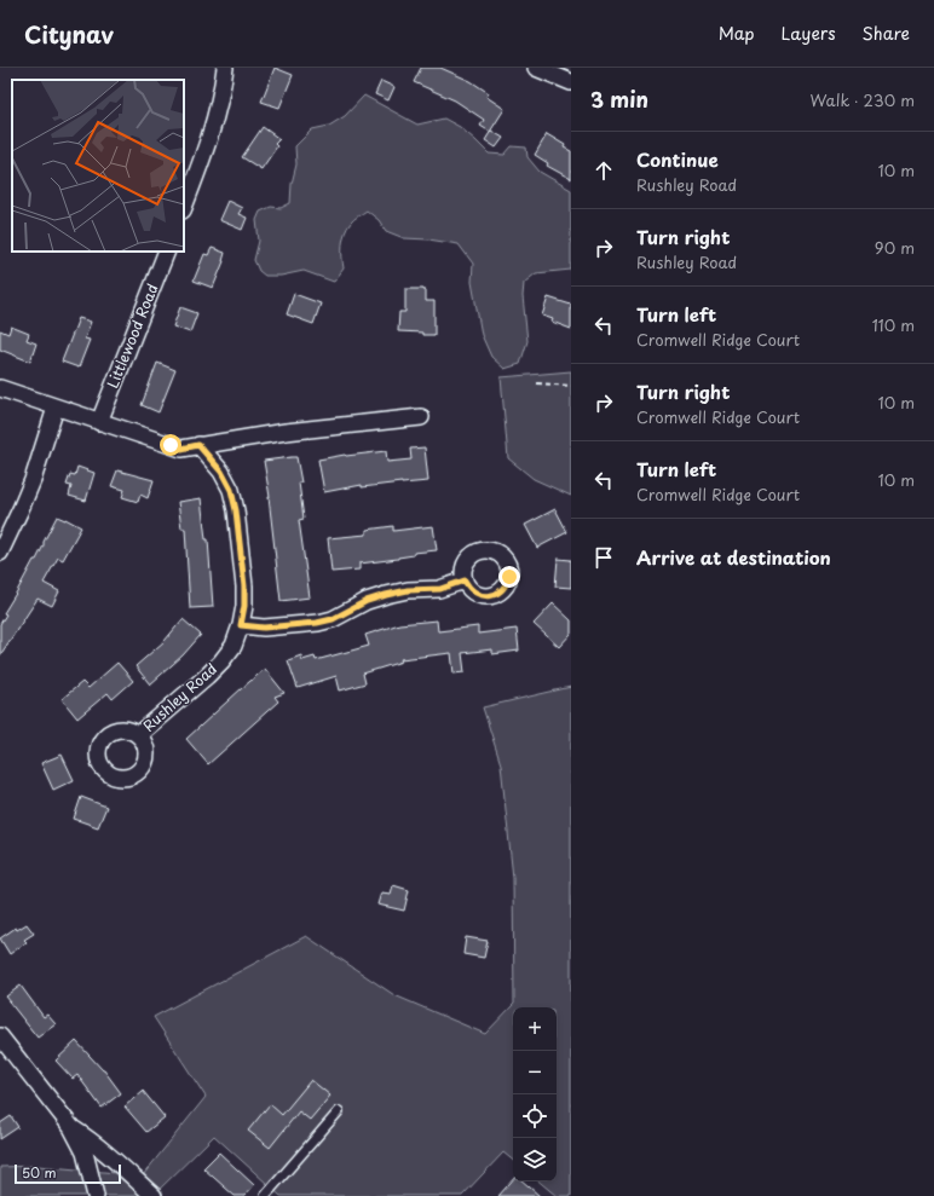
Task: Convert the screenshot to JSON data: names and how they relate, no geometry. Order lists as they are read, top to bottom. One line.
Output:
{"streets":{"street":["Littlewood Road","Rushley Road"]},"scale_bar":"50 m","page":{"header":"Citynav","nav":["Map","Layers","Share"],"heading":["3 min","Walk · 230 m"],"list":[["Continue","Rushley Road","10 m"],["Turn right","Rushley Road","90 m"],["Turn left","Cromwell Ridge Court","110 m"],["Turn right","Cromwell Ridge Court","10 m"],["Turn left","Cromwell Ridge Court","10 m"],"Arrive at destination"],"map_buttons":["+","−"],"scale":"50 m"}}
